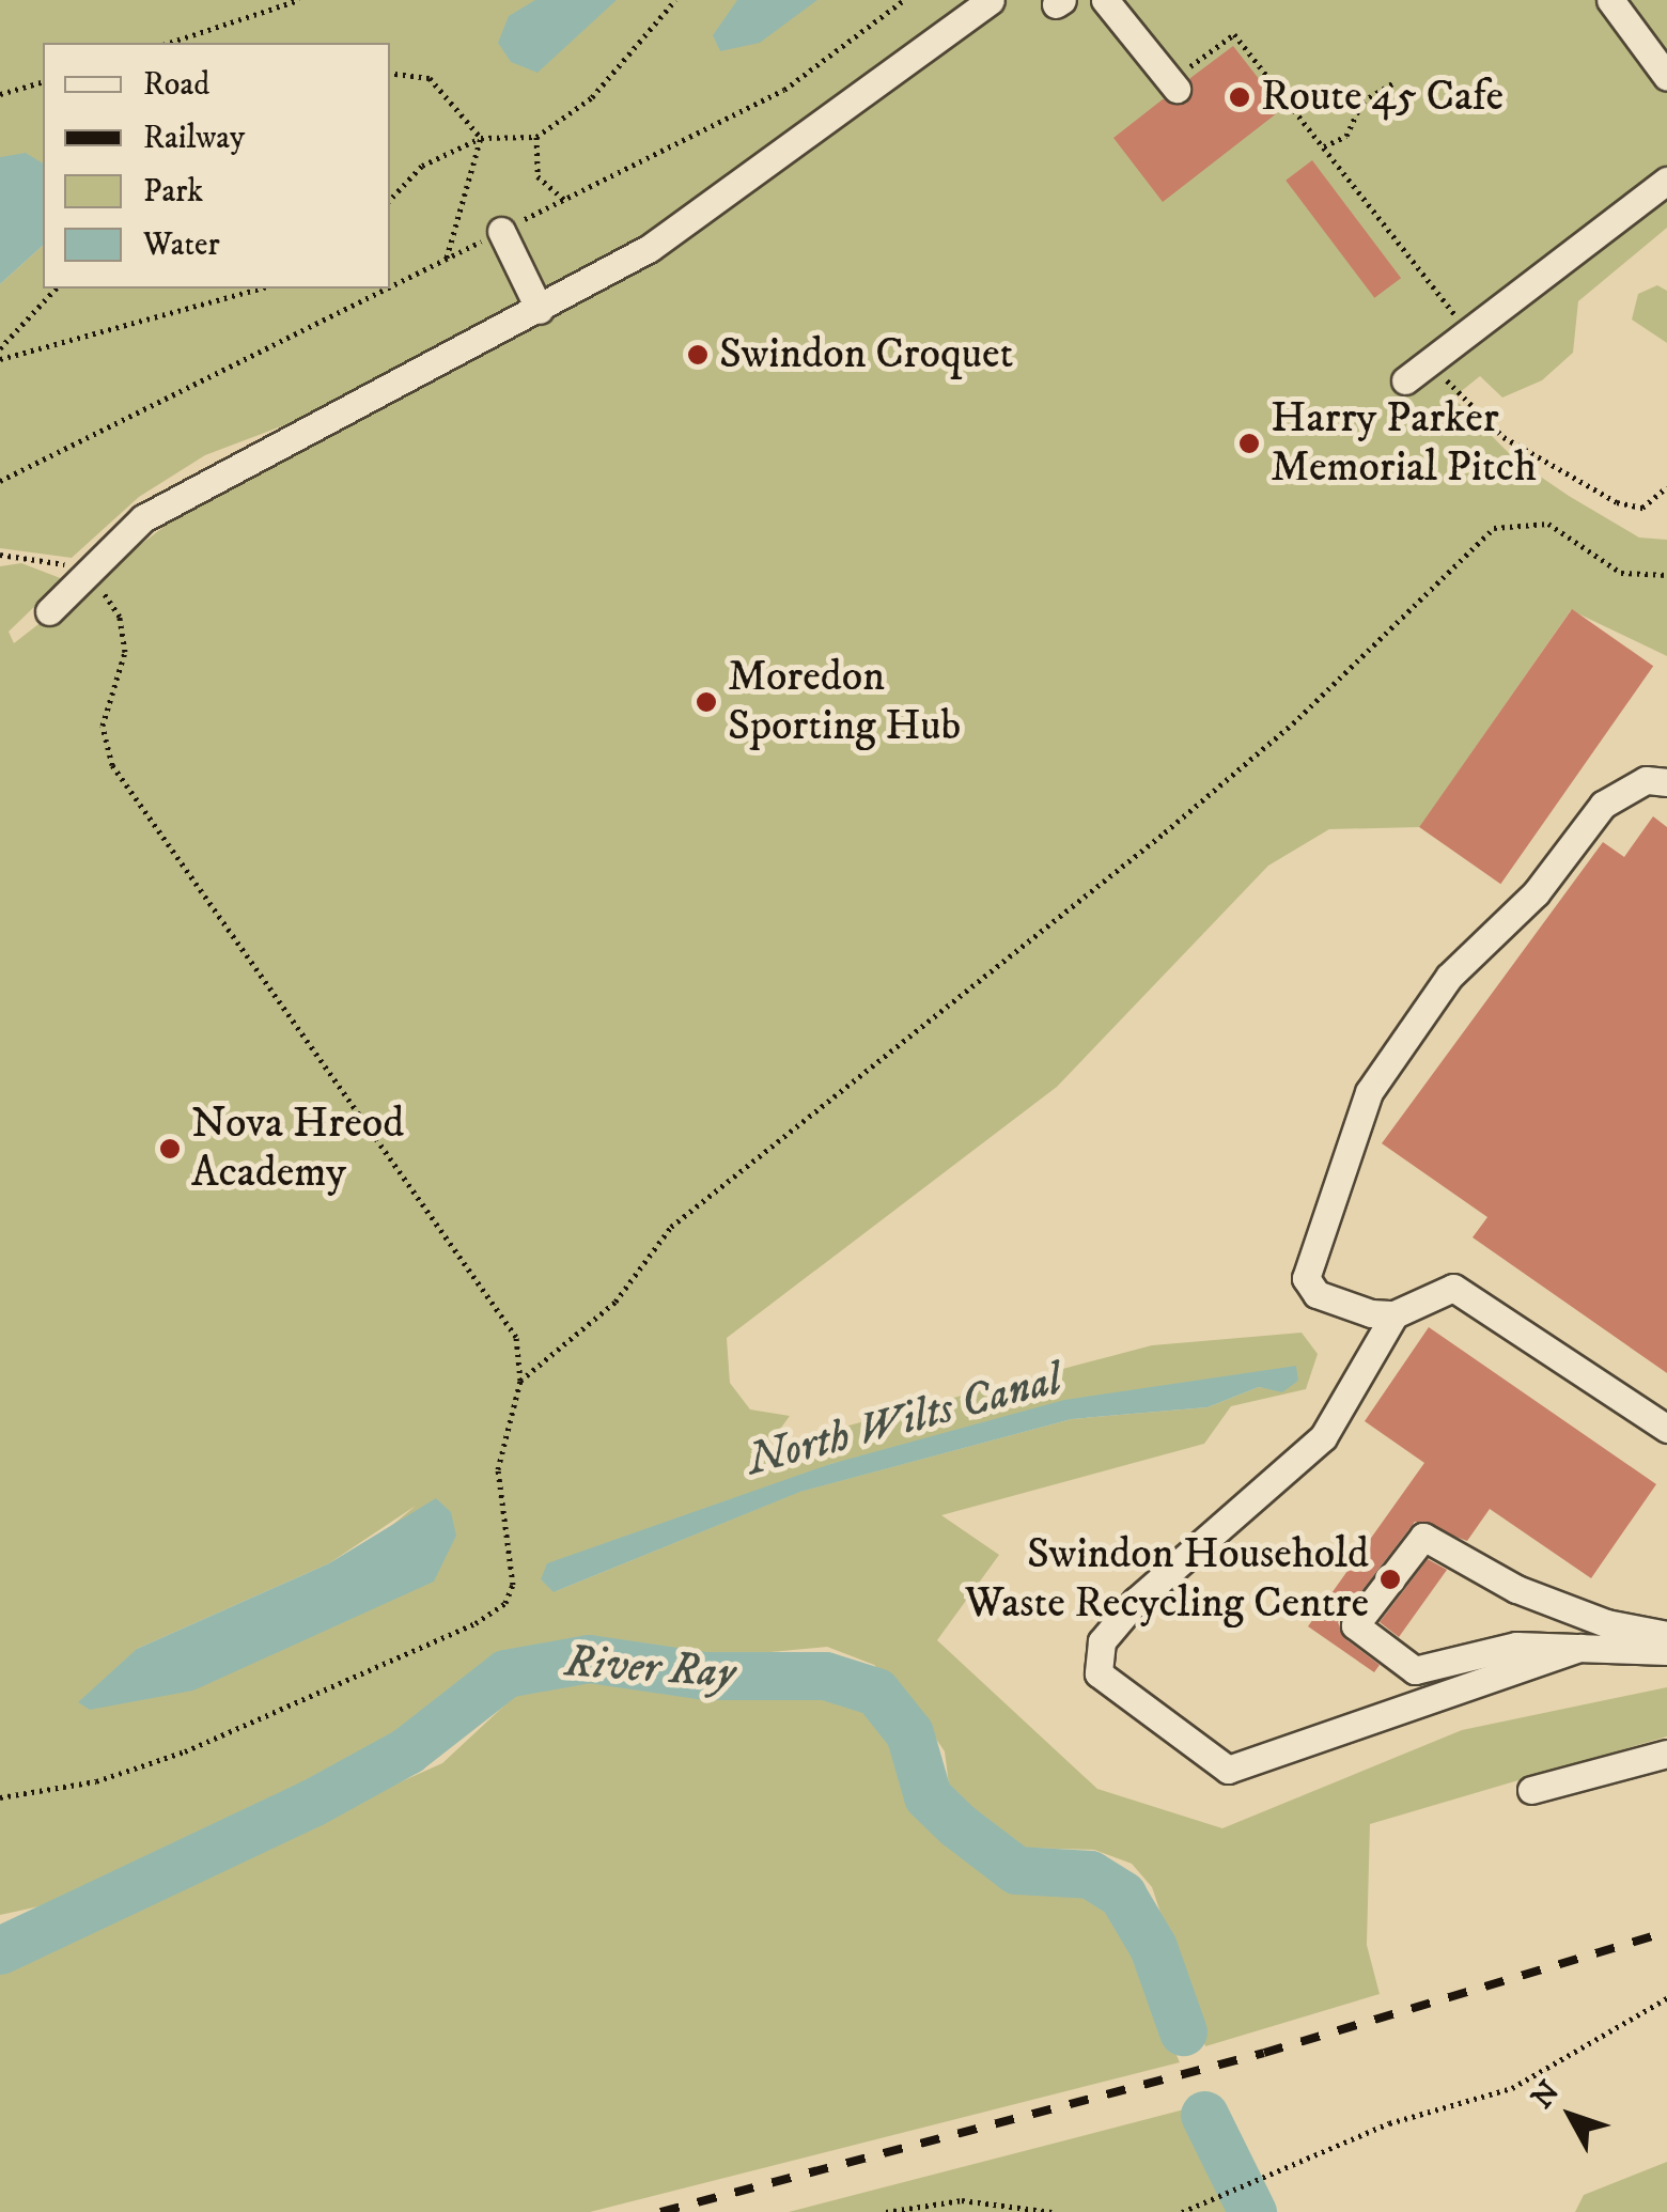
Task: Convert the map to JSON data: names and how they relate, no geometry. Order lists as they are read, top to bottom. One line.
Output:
{"water":["North Wilts Canal","River Ray"],"places":["Route 45 Cafe","Swindon Croquet","Harry Parker Memorial Pitch","Moredon Sporting Hub","Nova Hreod Academy","Swindon Household Waste Recycling Centre"],"legend":["Road","Railway","Park","Water"],"north":"top left"}
